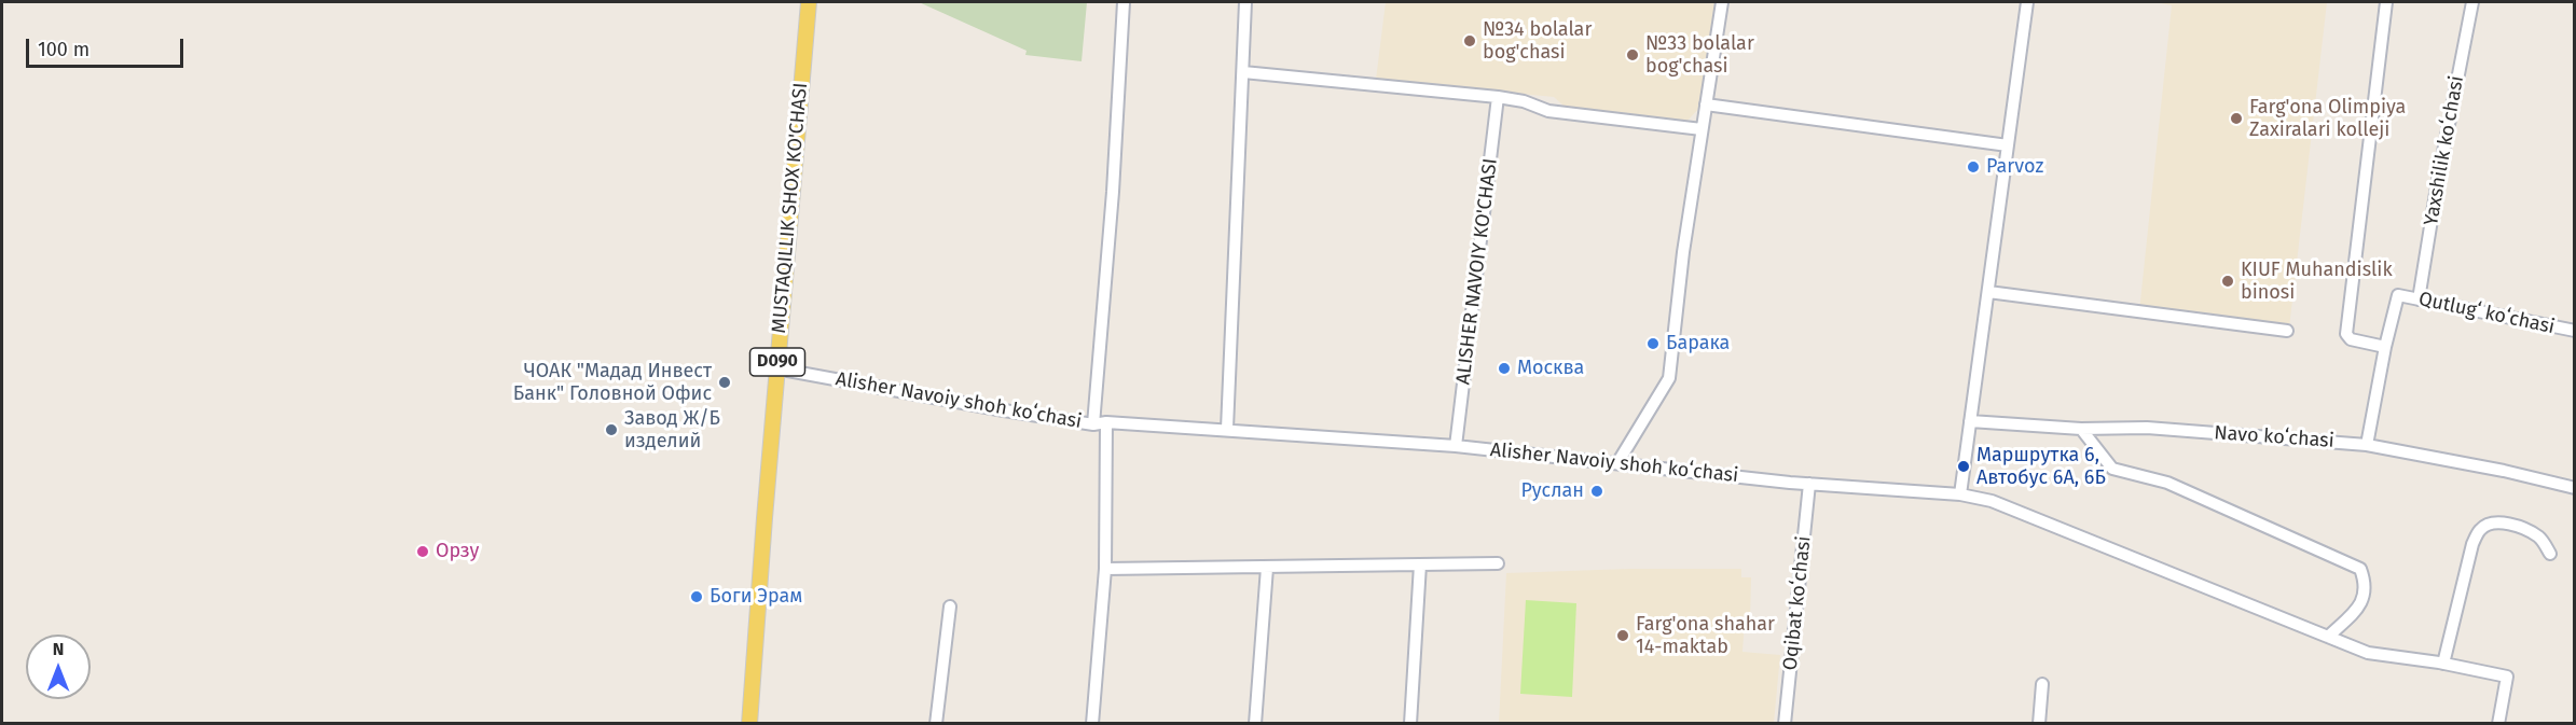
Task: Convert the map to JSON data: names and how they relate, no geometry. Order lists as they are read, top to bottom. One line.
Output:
{"streets":{"main road":["MUSTAQILLIK SHOX KO'CHASI","D090"],"street":["Yaxshilik koʻchasi","ALISHER NAVOIY KO'CHASI","Qutlugʻ koʻchasi","Alisher Navoiy shoh koʻchasi","Navo koʻchasi","Oqibat koʻchasi"]},"crossings":[["Yaxshilik koʻchasi","Qutlugʻ koʻchasi"],["MUSTAQILLIK SHOX KO'CHASI","Alisher Navoiy shoh koʻchasi"],["ALISHER NAVOIY KO'CHASI","Alisher Navoiy shoh koʻchasi"],["Alisher Navoiy shoh koʻchasi","Oqibat koʻchasi"]],"places":["№34 bolalar bog'chasi","№33 bolalar bog'chasi","Farg'ona Olimpiya Zaxiralari kolleji","Parvoz","KIUF Muhandislik binosi","Барака","Москва","ЧОАК \"Мадад Инвест Банк\" Головной Офис","Завод Ж/Б изделий","Маршрутка 6, Автобус 6А, 6Б","Руслан","Орзу","Боги Эрам","Farg'ona shahar 14-maktab"],"scale_bar":"100 m","north":"top"}
